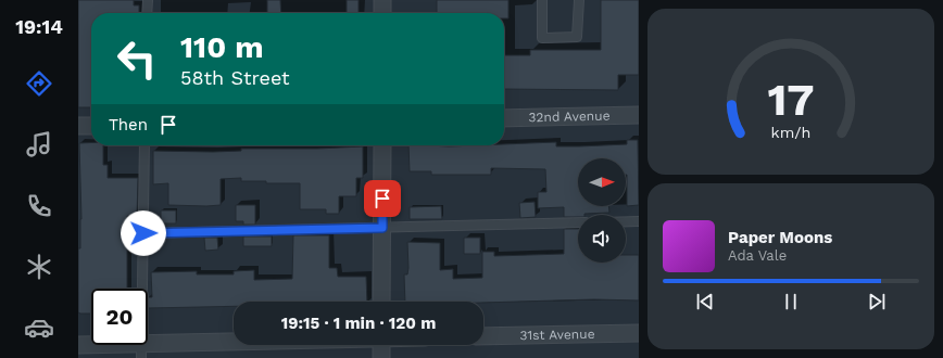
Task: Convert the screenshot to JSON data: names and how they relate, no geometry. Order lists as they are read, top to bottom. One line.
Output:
{"streets":{"street":["32nd Avenue","31st Avenue"]},"north":"right","page":{"tabs":"19:14","turn":["110 m","58th Street"],"then":"Then","song":["Paper Moons","Ada Vale"],"limit":"20","trip":"19:15 · 1 min · 120 m","gauge":["17","km/h"]}}
